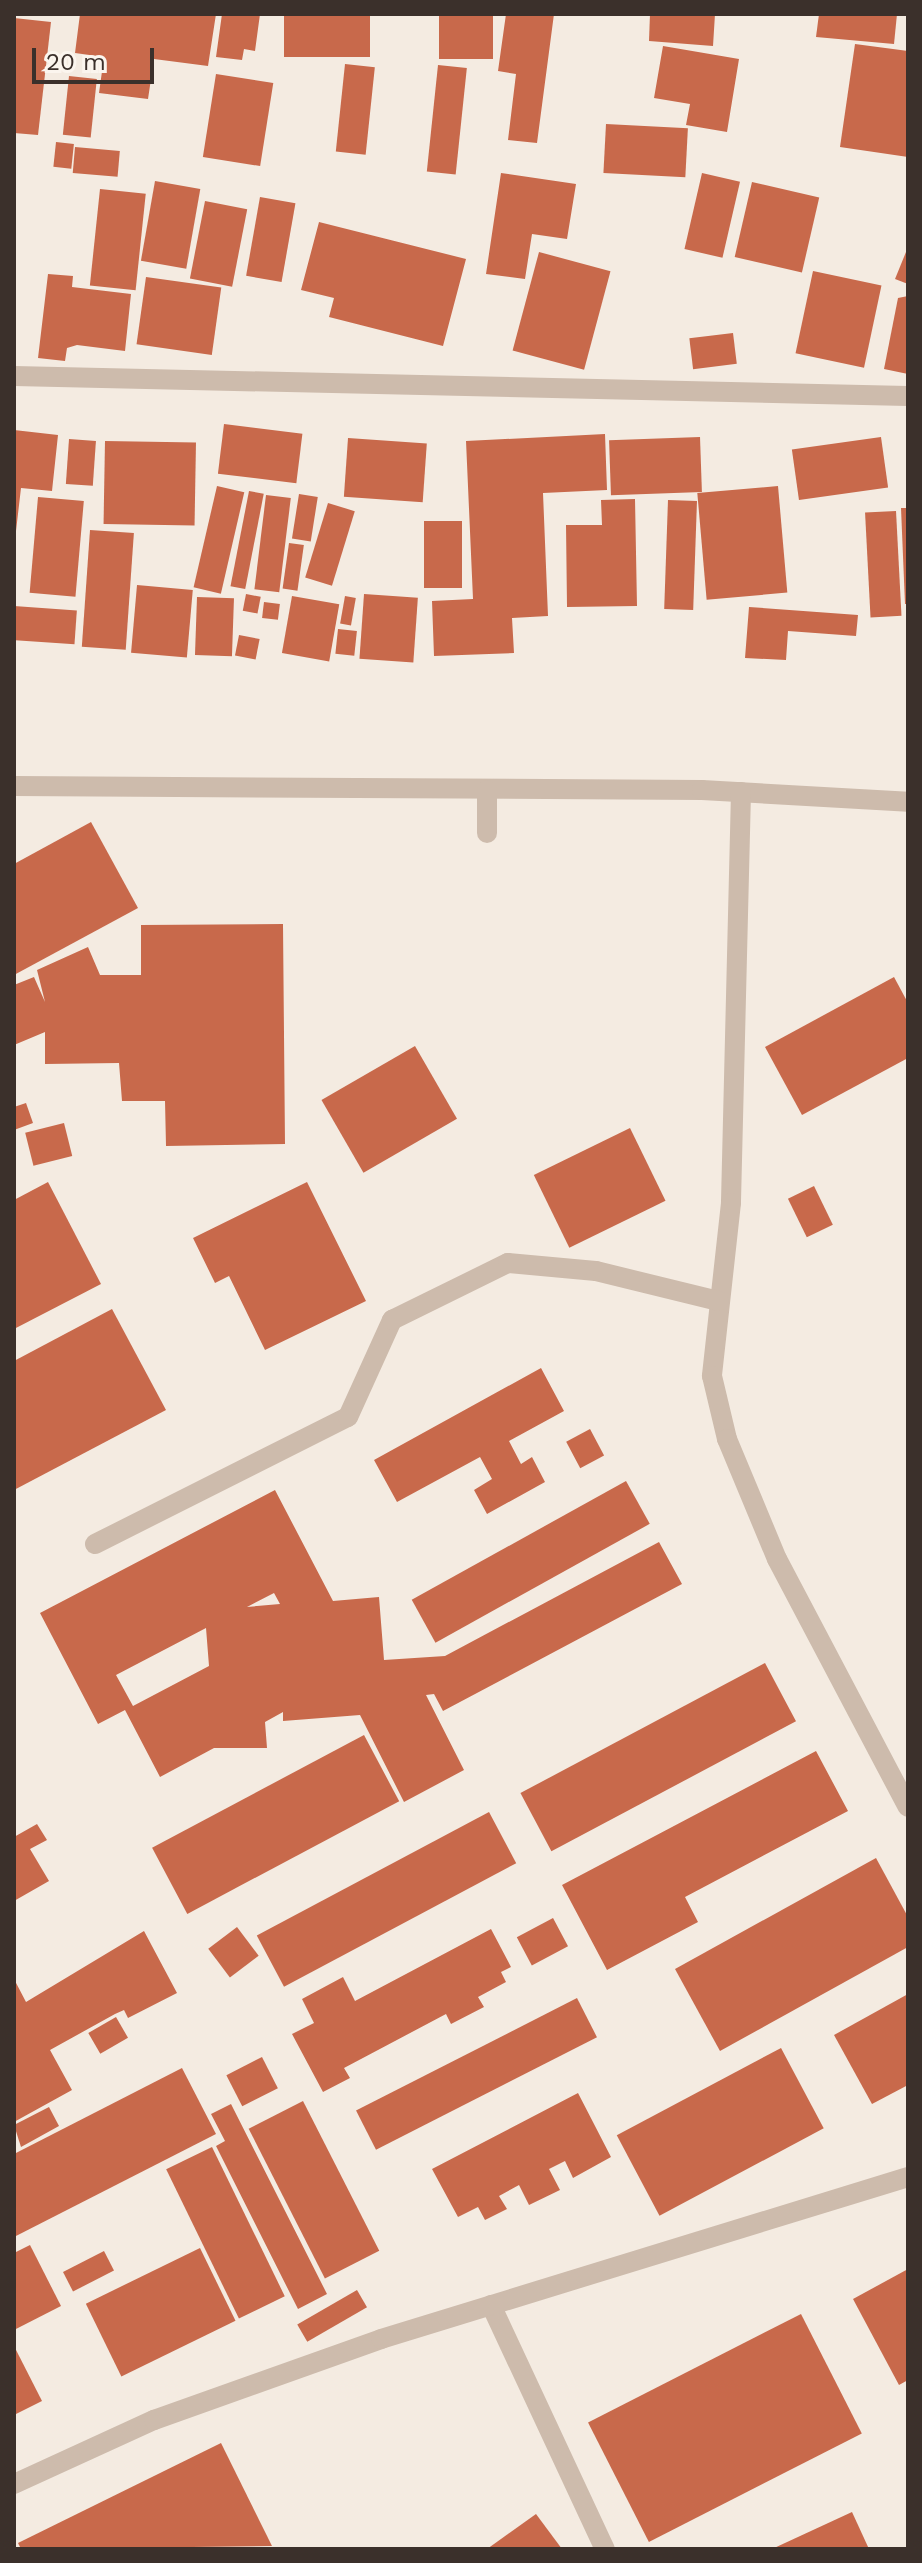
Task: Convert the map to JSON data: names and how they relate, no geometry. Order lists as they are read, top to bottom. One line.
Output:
{"scale_bar":"20 m"}
